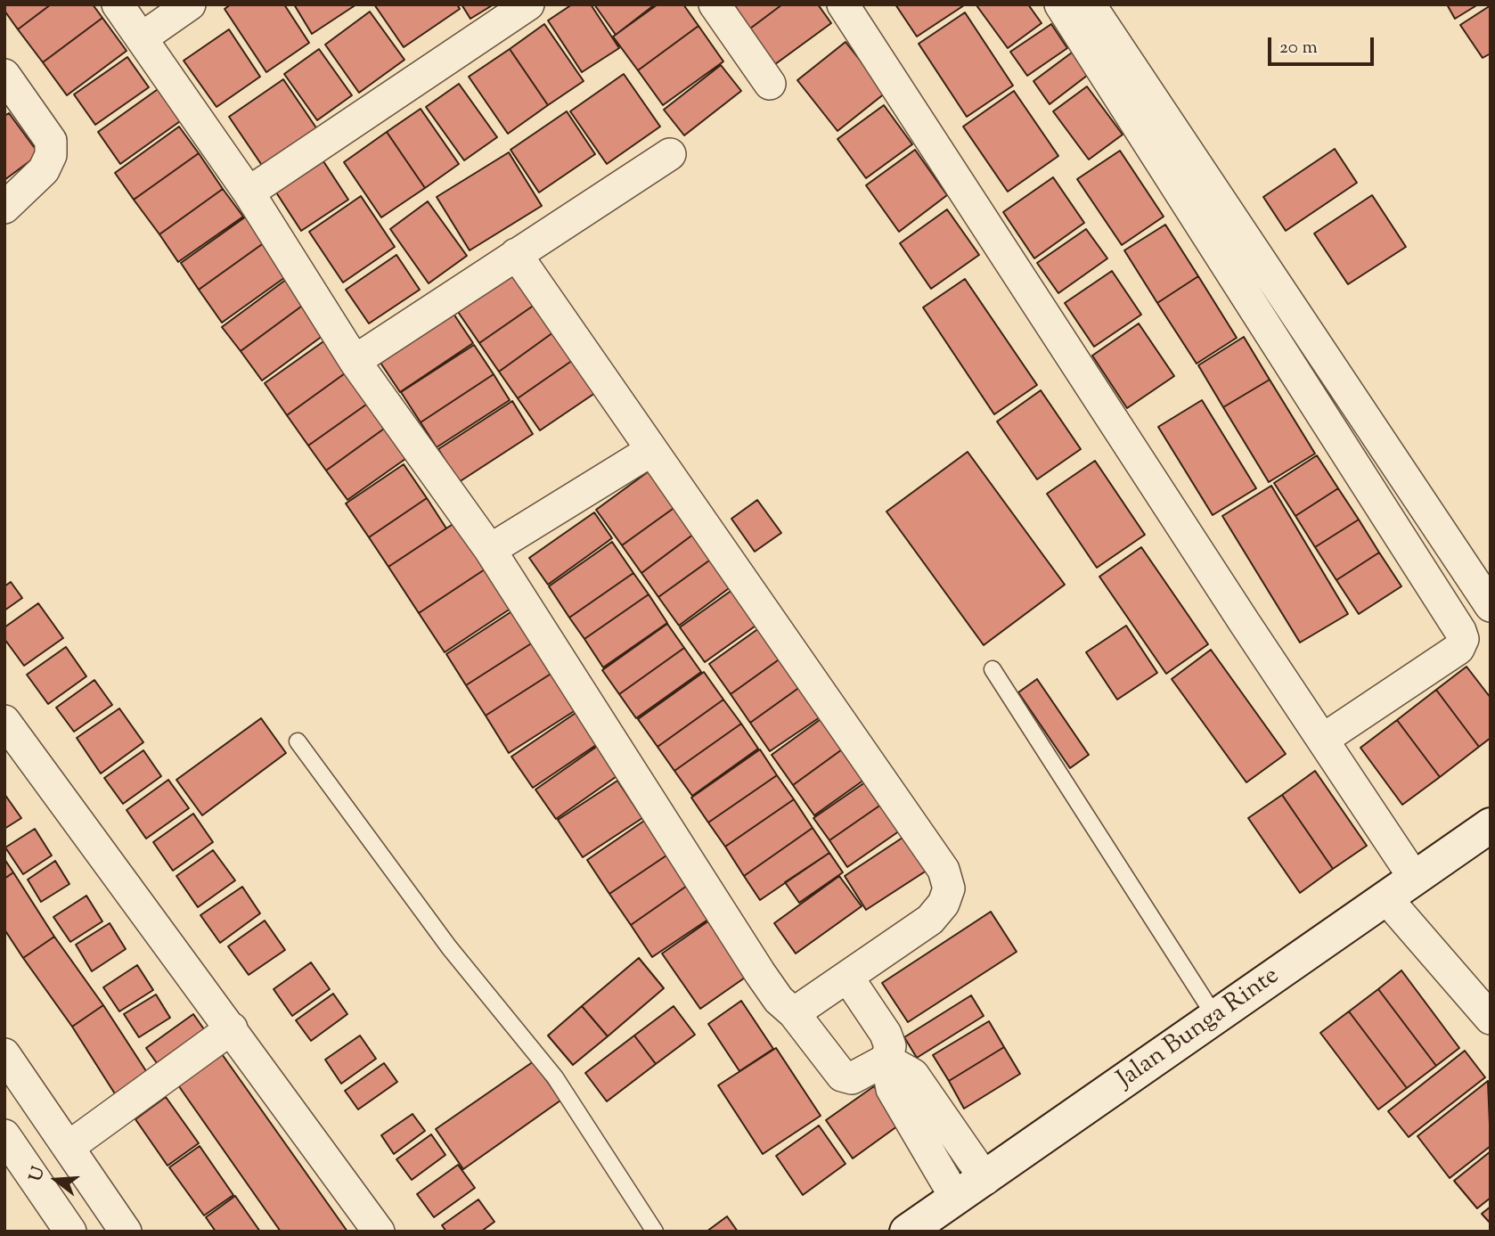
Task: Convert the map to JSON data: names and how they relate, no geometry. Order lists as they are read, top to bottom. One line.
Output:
{"streets":{"street":["Jalan Bunga Rinte"]},"scale_bar":"20 m","north":"left"}
